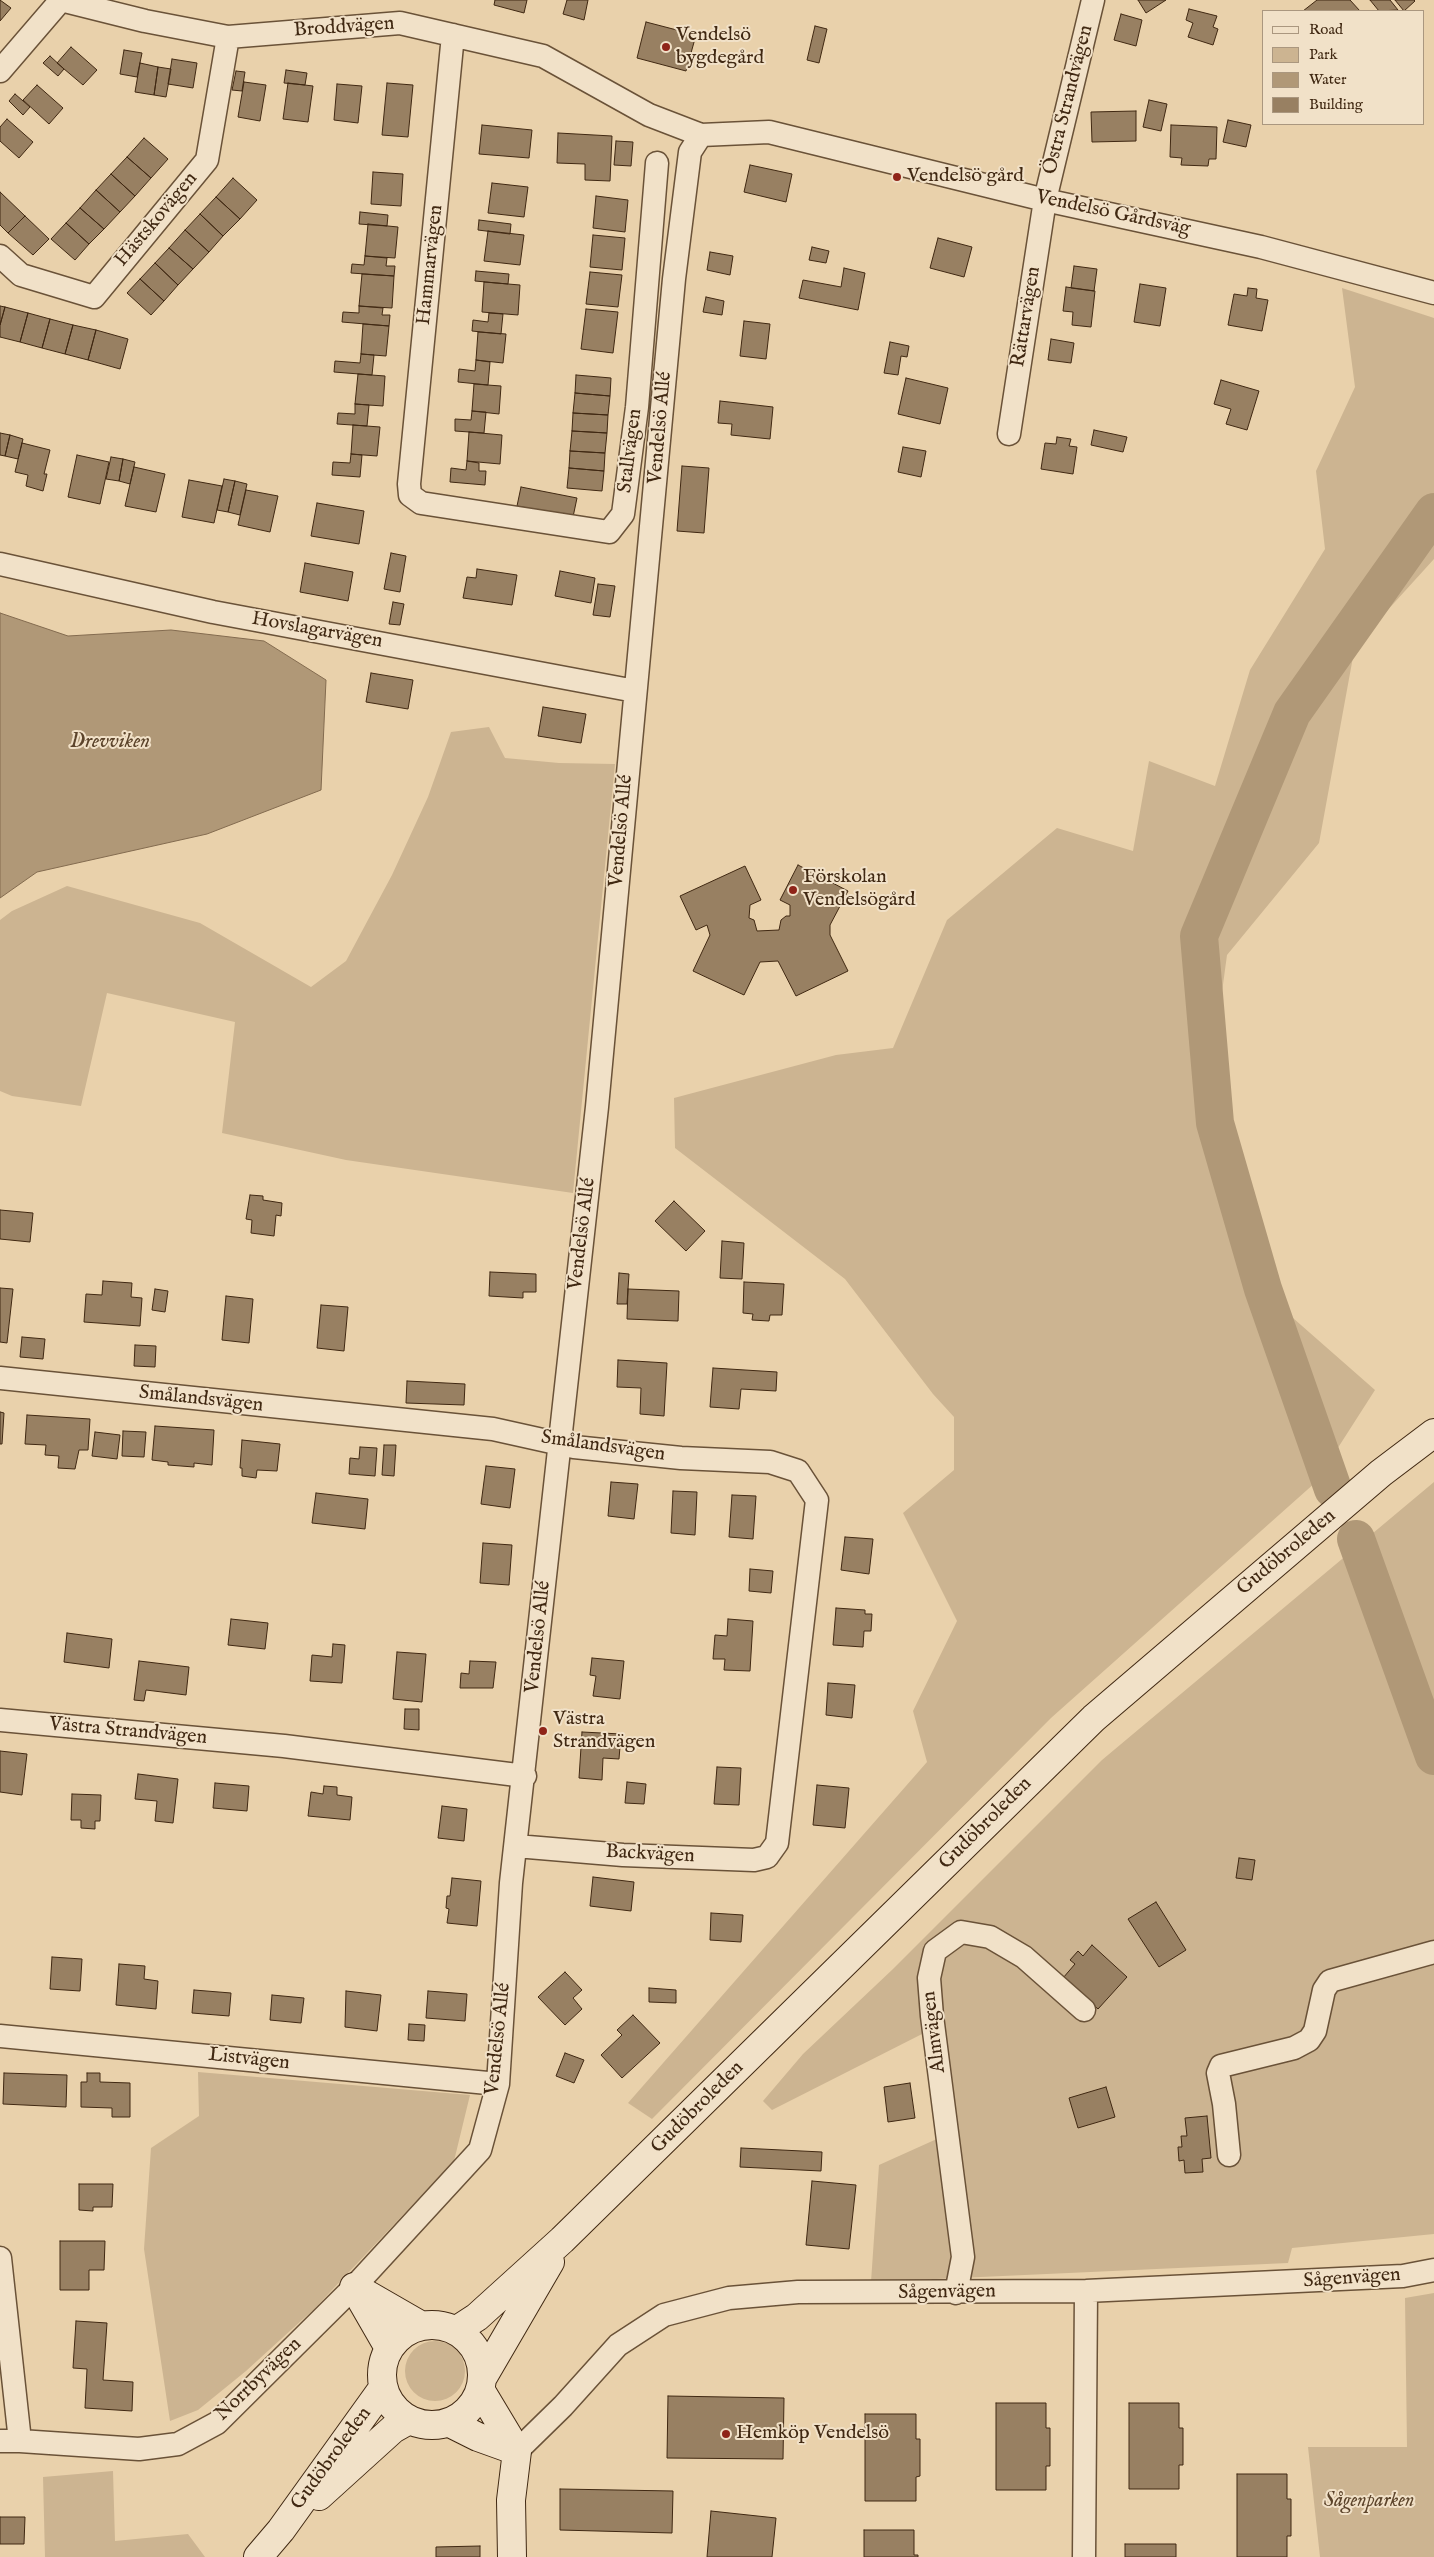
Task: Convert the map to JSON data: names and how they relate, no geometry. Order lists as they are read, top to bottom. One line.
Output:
{"streets":{"main road":["Gudöbroleden"],"street":["Broddvägen","Östra Strandvägen","Vendelsö Gårdsväg","Hästskovägen","Hammarvägen","Rättarvägen","Vendelsö Allé","Stallvägen","Hovslagarvägen","Smålandsvägen","Västra Strandvägen","Backvägen","Almvägen","Listvägen","Sågenvägen","Norrbyvägen"]},"crossings":[["Broddvägen","Vendelsö Gårdsväg"],["Broddvägen","Hästskovägen"],["Broddvägen","Hammarvägen"],["Broddvägen","Vendelsö Allé"],["Broddvägen","Stallvägen"],["Östra Strandvägen","Vendelsö Gårdsväg"],["Östra Strandvägen","Rättarvägen"],["Vendelsö Gårdsväg","Rättarvägen"],["Vendelsö Gårdsväg","Vendelsö Allé"],["Vendelsö Gårdsväg","Stallvägen"],["Hammarvägen","Stallvägen"],["Vendelsö Allé","Stallvägen"],["Vendelsö Allé","Hovslagarvägen"],["Vendelsö Allé","Smålandsvägen"],["Vendelsö Allé","Västra Strandvägen"],["Vendelsö Allé","Backvägen"],["Vendelsö Allé","Listvägen"],["Vendelsö Allé","Norrbyvägen"],["Smålandsvägen","Backvägen"],["Almvägen","Sågenvägen"]],"water":["Drevviken"],"parks":["Sågenparken"],"places":["Vendelsö bygdegård","Vendelsö gård","Förskolan Vendelsögård","Västra Strandvägen","Hemköp Vendelsö"],"legend":["Road","Park","Water","Building"]}
